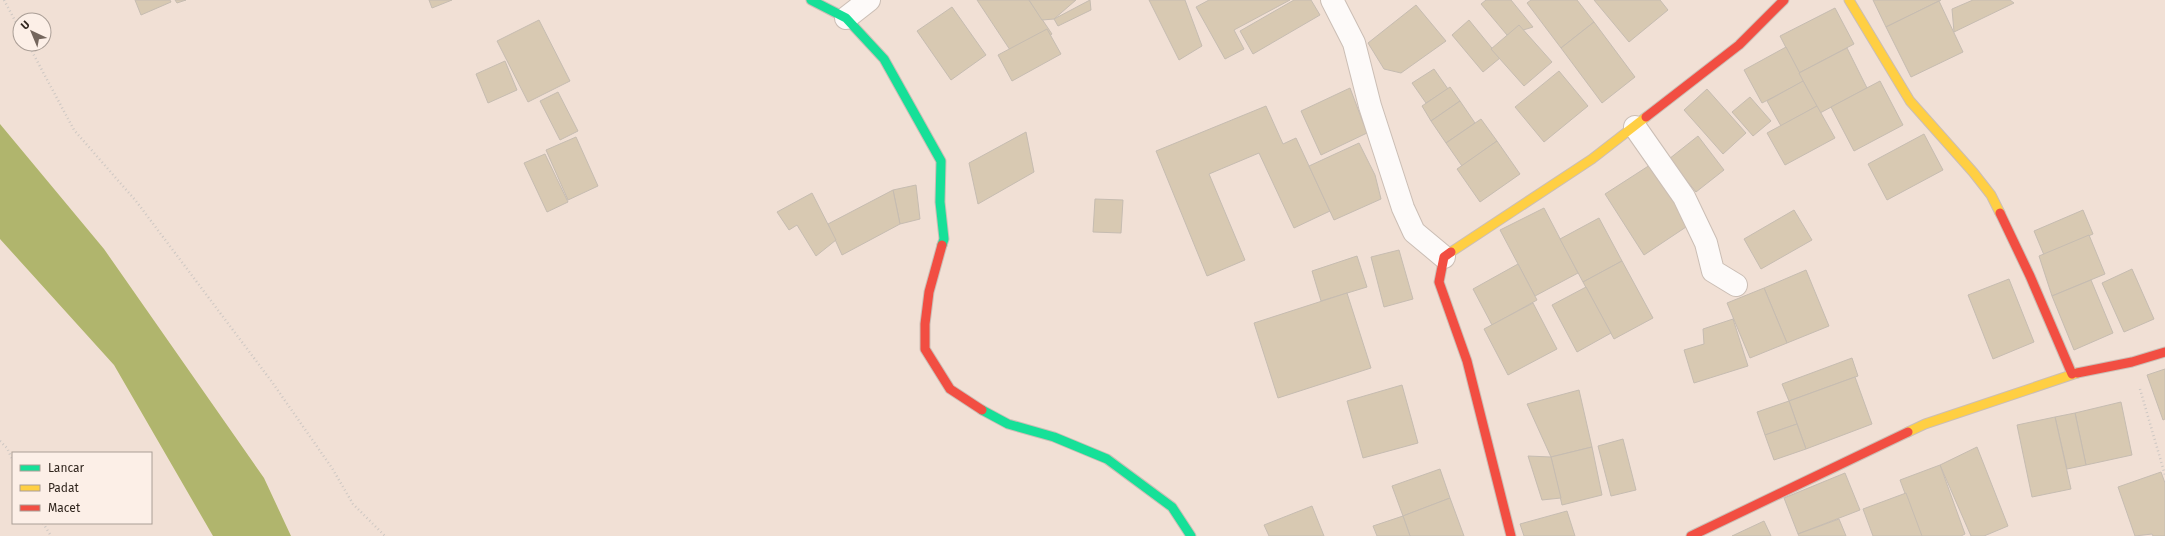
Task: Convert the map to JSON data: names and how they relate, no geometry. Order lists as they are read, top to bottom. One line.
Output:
{"legend":["Lancar","Padat","Macet"],"north":"top left"}
